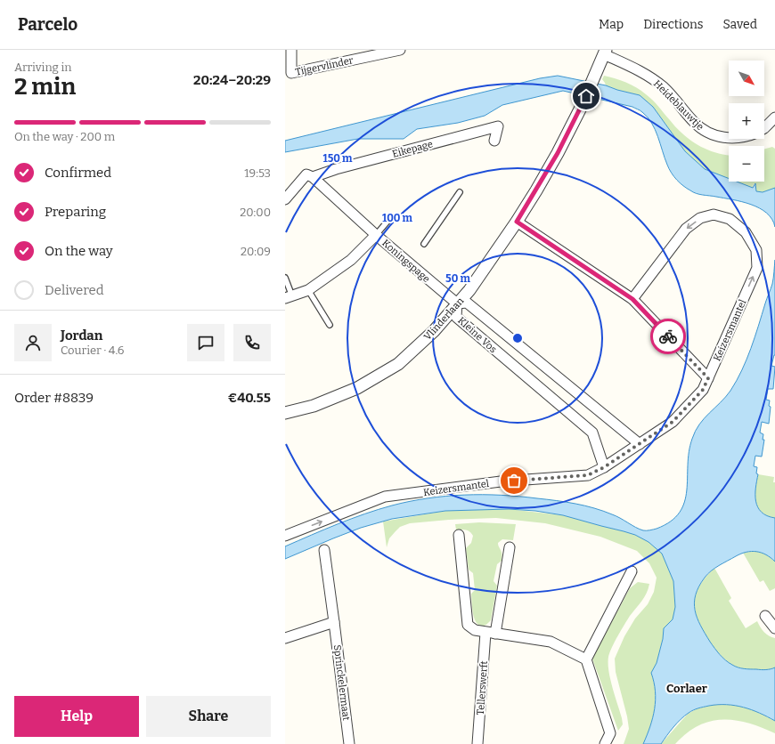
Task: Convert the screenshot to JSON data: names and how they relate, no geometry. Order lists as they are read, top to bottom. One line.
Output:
{"streets":{"street":["Tijgervlinder","Heideblauwtje","Eikepage","Koningspage","Vlinderlaan","Keizersmantel","Kleine Vos","Sprinckelermaat","Tellerswerft"]},"crossings":[["Heideblauwtje","Vlinderlaan"],["Koningspage","Vlinderlaan"],["Koningspage","Kleine Vos"],["Vlinderlaan","Kleine Vos"],["Keizersmantel","Kleine Vos"]],"districts":["Corlaer"],"north":"bottom right","page":{"header":"Parcelo","nav":["Map","Directions","Saved"],"heading":["2 min","Arriving in","20:24–20:29"],"panel":["Jordan","Courier · 4.6","Order #8839","€40.55"],"map_buttons":["+","−"],"bar":"On the way · 200 m","list":[["Confirmed","19:53"],["Preparing","20:00"],["On the way","20:09"],"Delivered"],"buttons":["Help","Share"]},"rings":["150 m","100 m","50 m"]}
